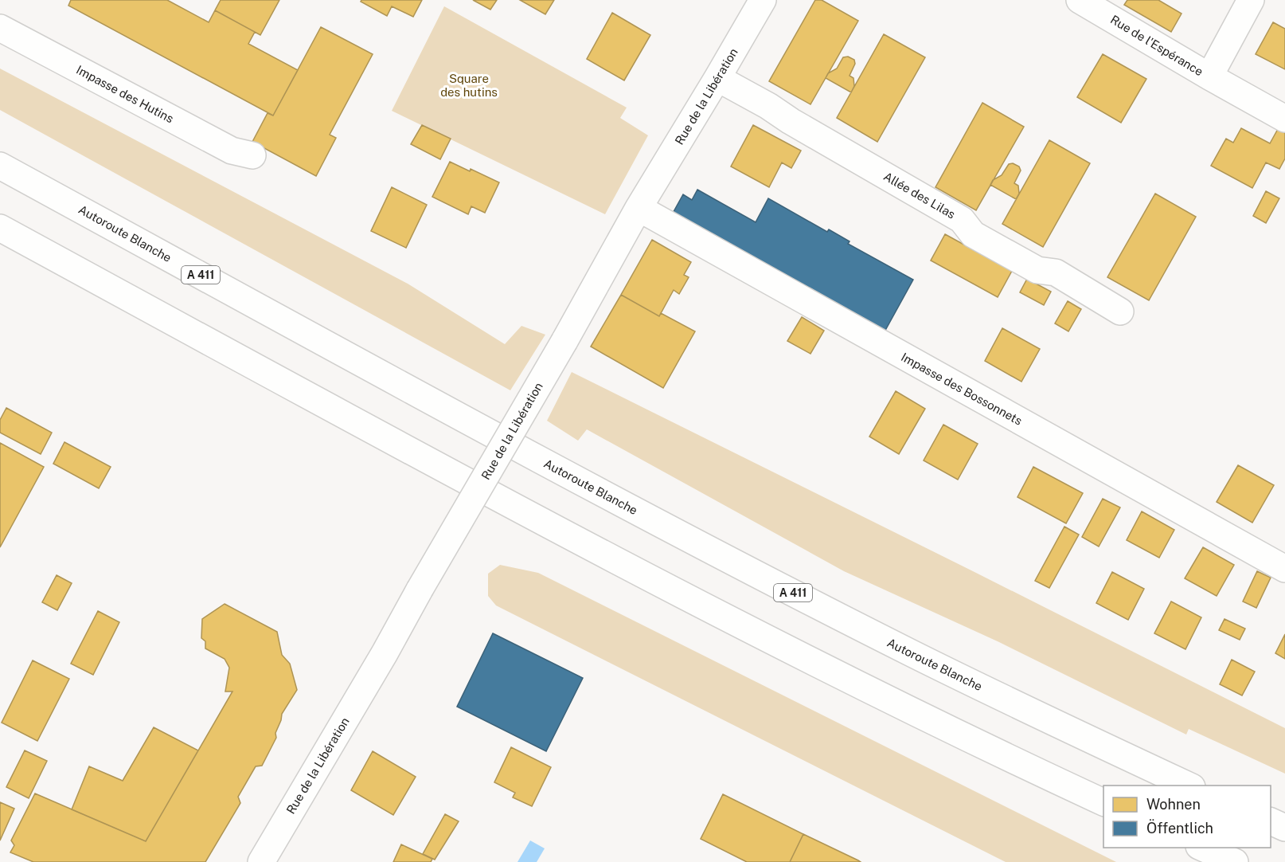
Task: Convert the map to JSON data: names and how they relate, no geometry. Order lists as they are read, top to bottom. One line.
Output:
{"streets":{"main road":["Rue de l'Espérance","Impasse des Hutins","Rue de la Libération","Allée des Lilas","Autoroute Blanche","A 411","Impasse des Bossonnets"]},"crossings":[["Rue de la Libération","Allée des Lilas"],["Rue de la Libération","Impasse des Bossonnets"]],"parks":["Square des hutins"],"legend":["Wohnen","Öffentlich"]}
